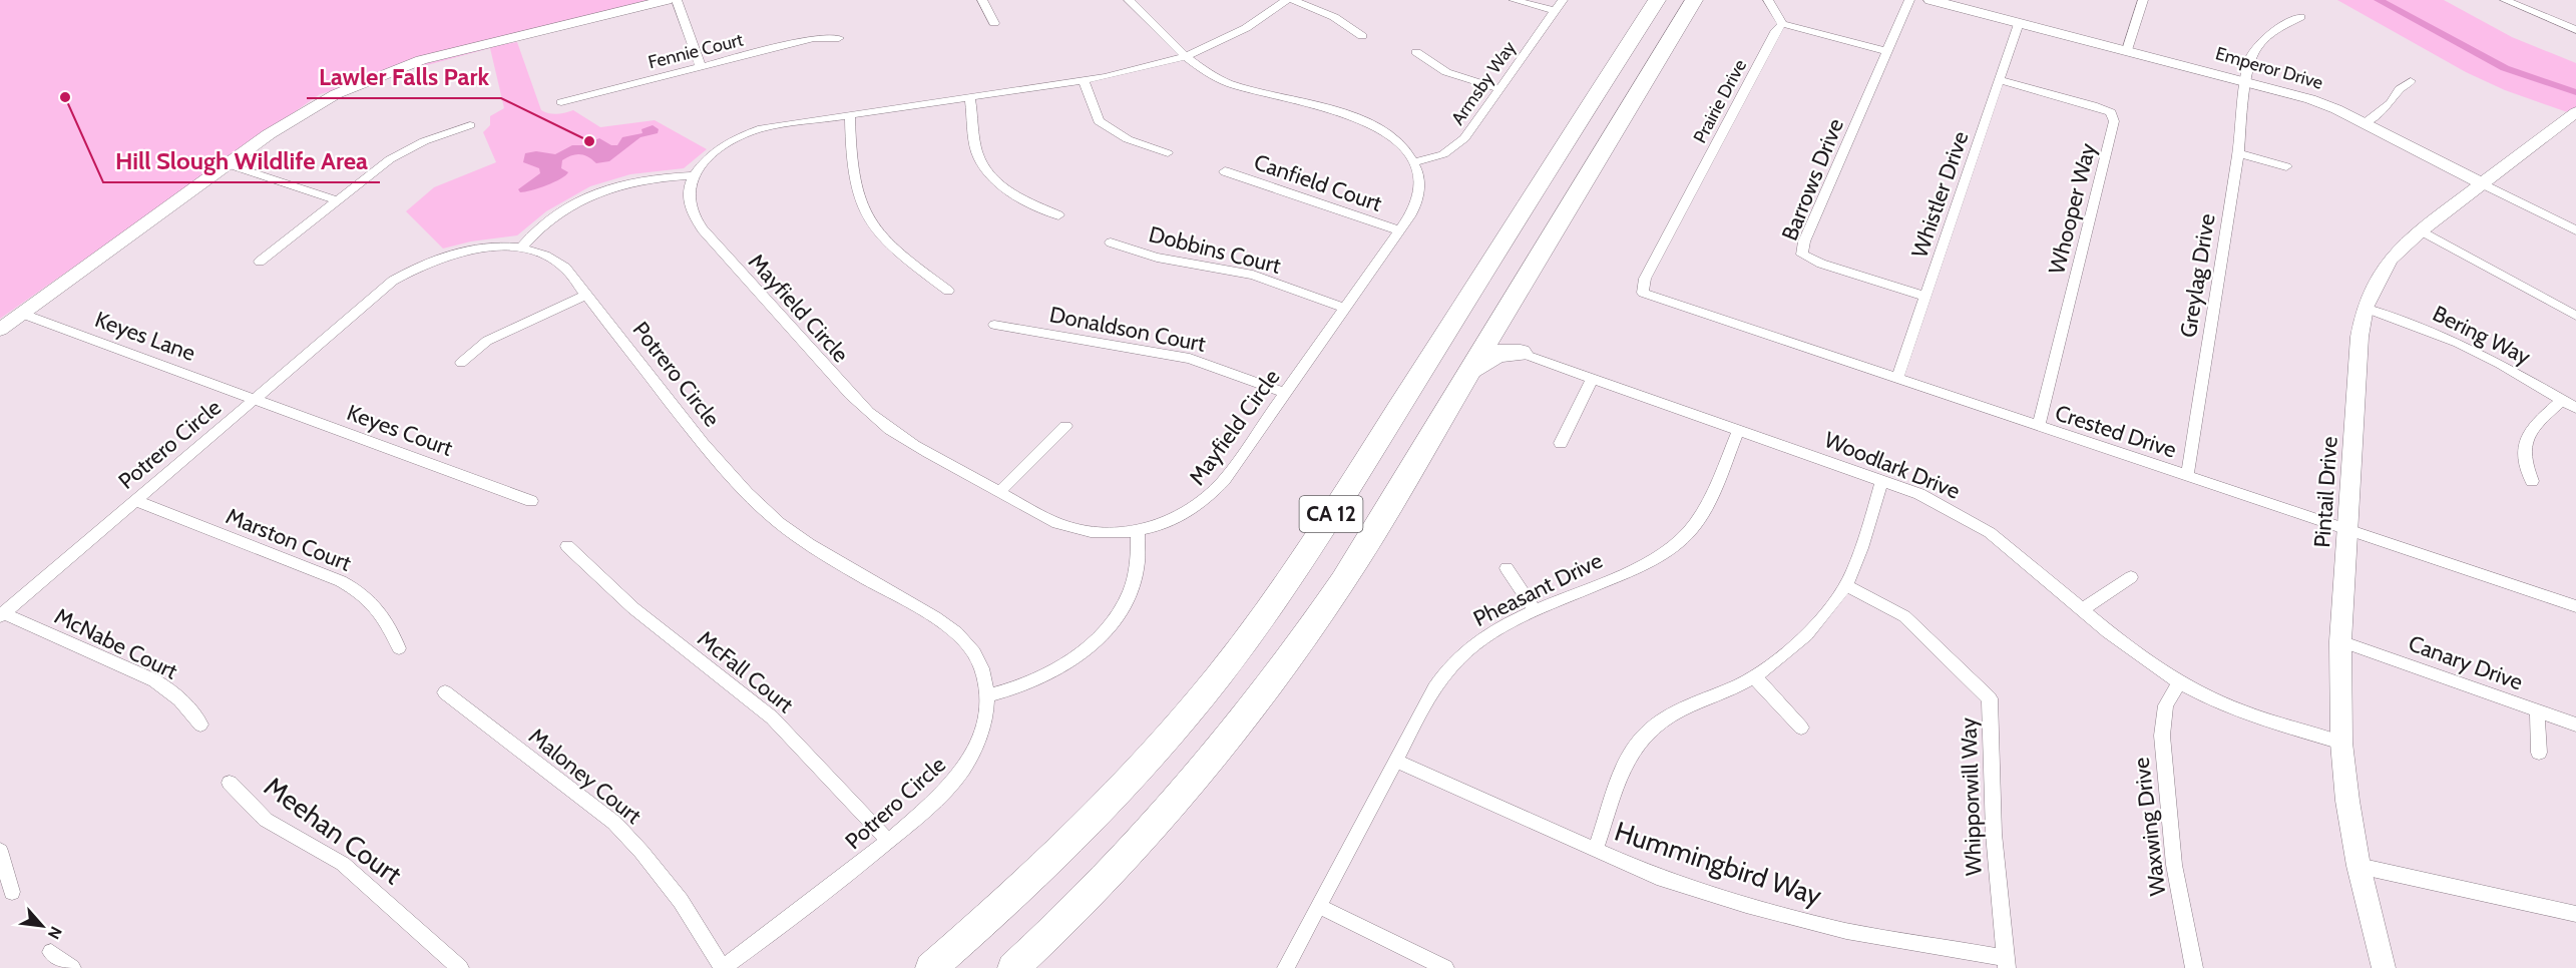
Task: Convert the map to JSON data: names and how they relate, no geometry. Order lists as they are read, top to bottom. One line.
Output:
{"streets":{"highway":["CA 12"],"street":["Fennie Court","Emperor Drive","Armsby Way","Prairie Drive","Barrows Drive","Canfield Court","Whistler Drive","Whooper Way","Dobbins Court","Greylag Drive","Mayfield Circle","Donaldson Court","Bering Way","Keyes Lane","Potrero Circle","Keyes Court","Crested Drive","Woodlark Drive","Pintail Drive","Marston Court","Pheasant Drive","McNabe Court","Canary Drive","McFall Court","Maloney Court","Whipporwill Way","Waxwing Drive","Meehan Court","Hummingbird Way"]},"crossings":[["Emperor Drive","Whistler Drive"],["Emperor Drive","Greylag Drive"],["Emperor Drive","Pintail Drive"],["Armsby Way","Mayfield Circle"],["Prairie Drive","Crested Drive"],["Barrows Drive","Whistler Drive"],["Canfield Court","Mayfield Circle"],["Whistler Drive","Whooper Way"],["Whistler Drive","Crested Drive"],["Whooper Way","Crested Drive"],["Dobbins Court","Mayfield Circle"],["Greylag Drive","Crested Drive"],["Mayfield Circle","Donaldson Court"],["Bering Way","Pintail Drive"],["Keyes Lane","Potrero Circle"],["Keyes Lane","Keyes Court"],["Potrero Circle","Keyes Court"],["Potrero Circle","Marston Court"],["Potrero Circle","McNabe Court"],["Potrero Circle","McFall Court"],["Potrero Circle","Maloney Court"],["Crested Drive","Pintail Drive"],["Woodlark Drive","Pintail Drive"],["Woodlark Drive","Pheasant Drive"],["Woodlark Drive","Waxwing Drive"],["Pintail Drive","Canary Drive"],["Pheasant Drive","Hummingbird Way"],["Whipporwill Way","Hummingbird Way"]],"places":["Hill Slough Wildlife Area","Lawler Falls Park"],"north":"bottom right"}
